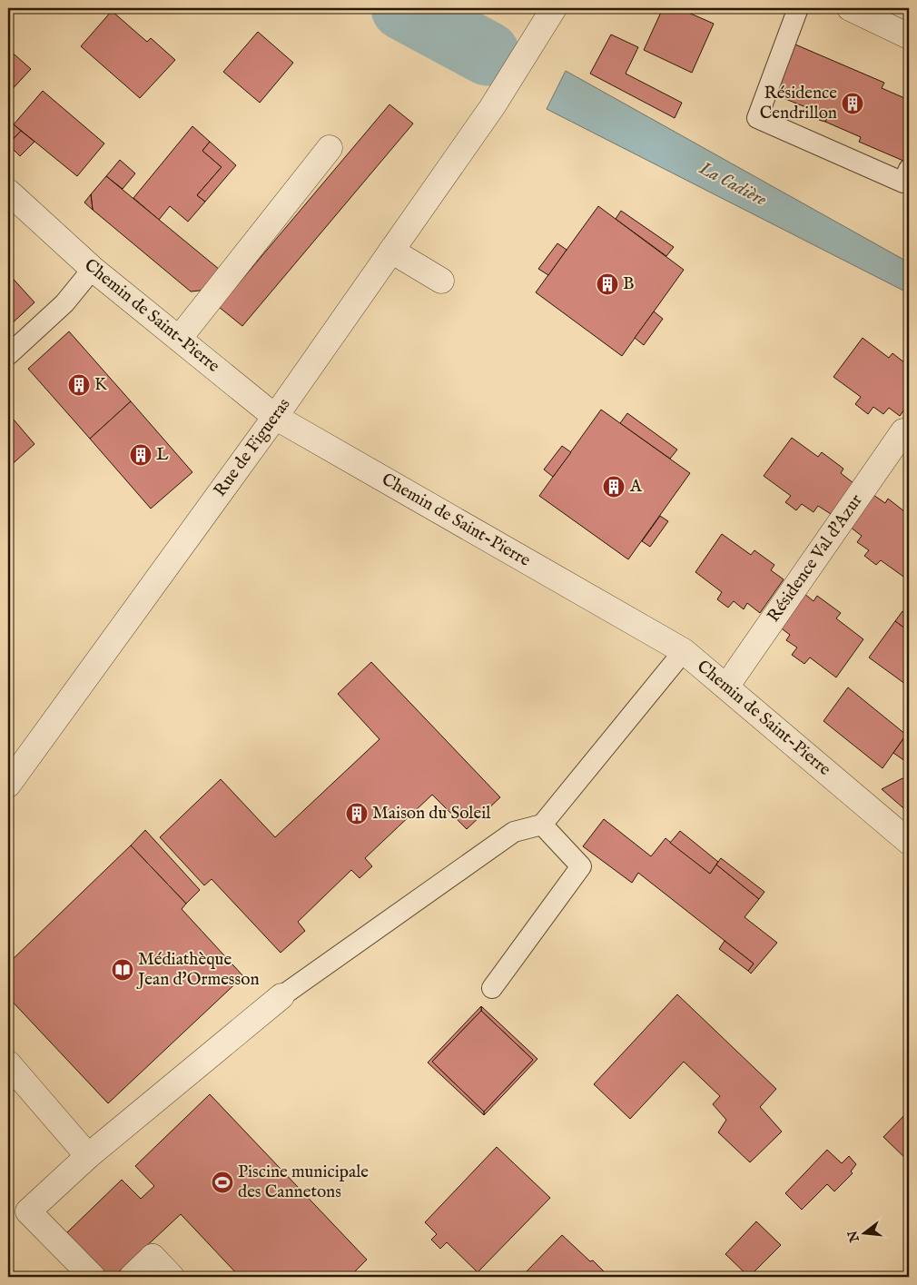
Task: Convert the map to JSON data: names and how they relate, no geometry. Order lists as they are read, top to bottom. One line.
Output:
{"streets":{"street":["Chemin de Saint-Pierre","Rue de Figueras","Résidence Val d'Azur"]},"crossings":[["Chemin de Saint-Pierre","Rue de Figueras"],["Chemin de Saint-Pierre","Résidence Val d'Azur"]],"water":["La Cadière"],"places":{"building":["Résidence Cendrillon","B","K","L","A","Maison du Soleil"],"library":["Médiathèque Jean d'Ormesson"],"sports":["Piscine municipale des Cannetons"]},"north":"left"}
